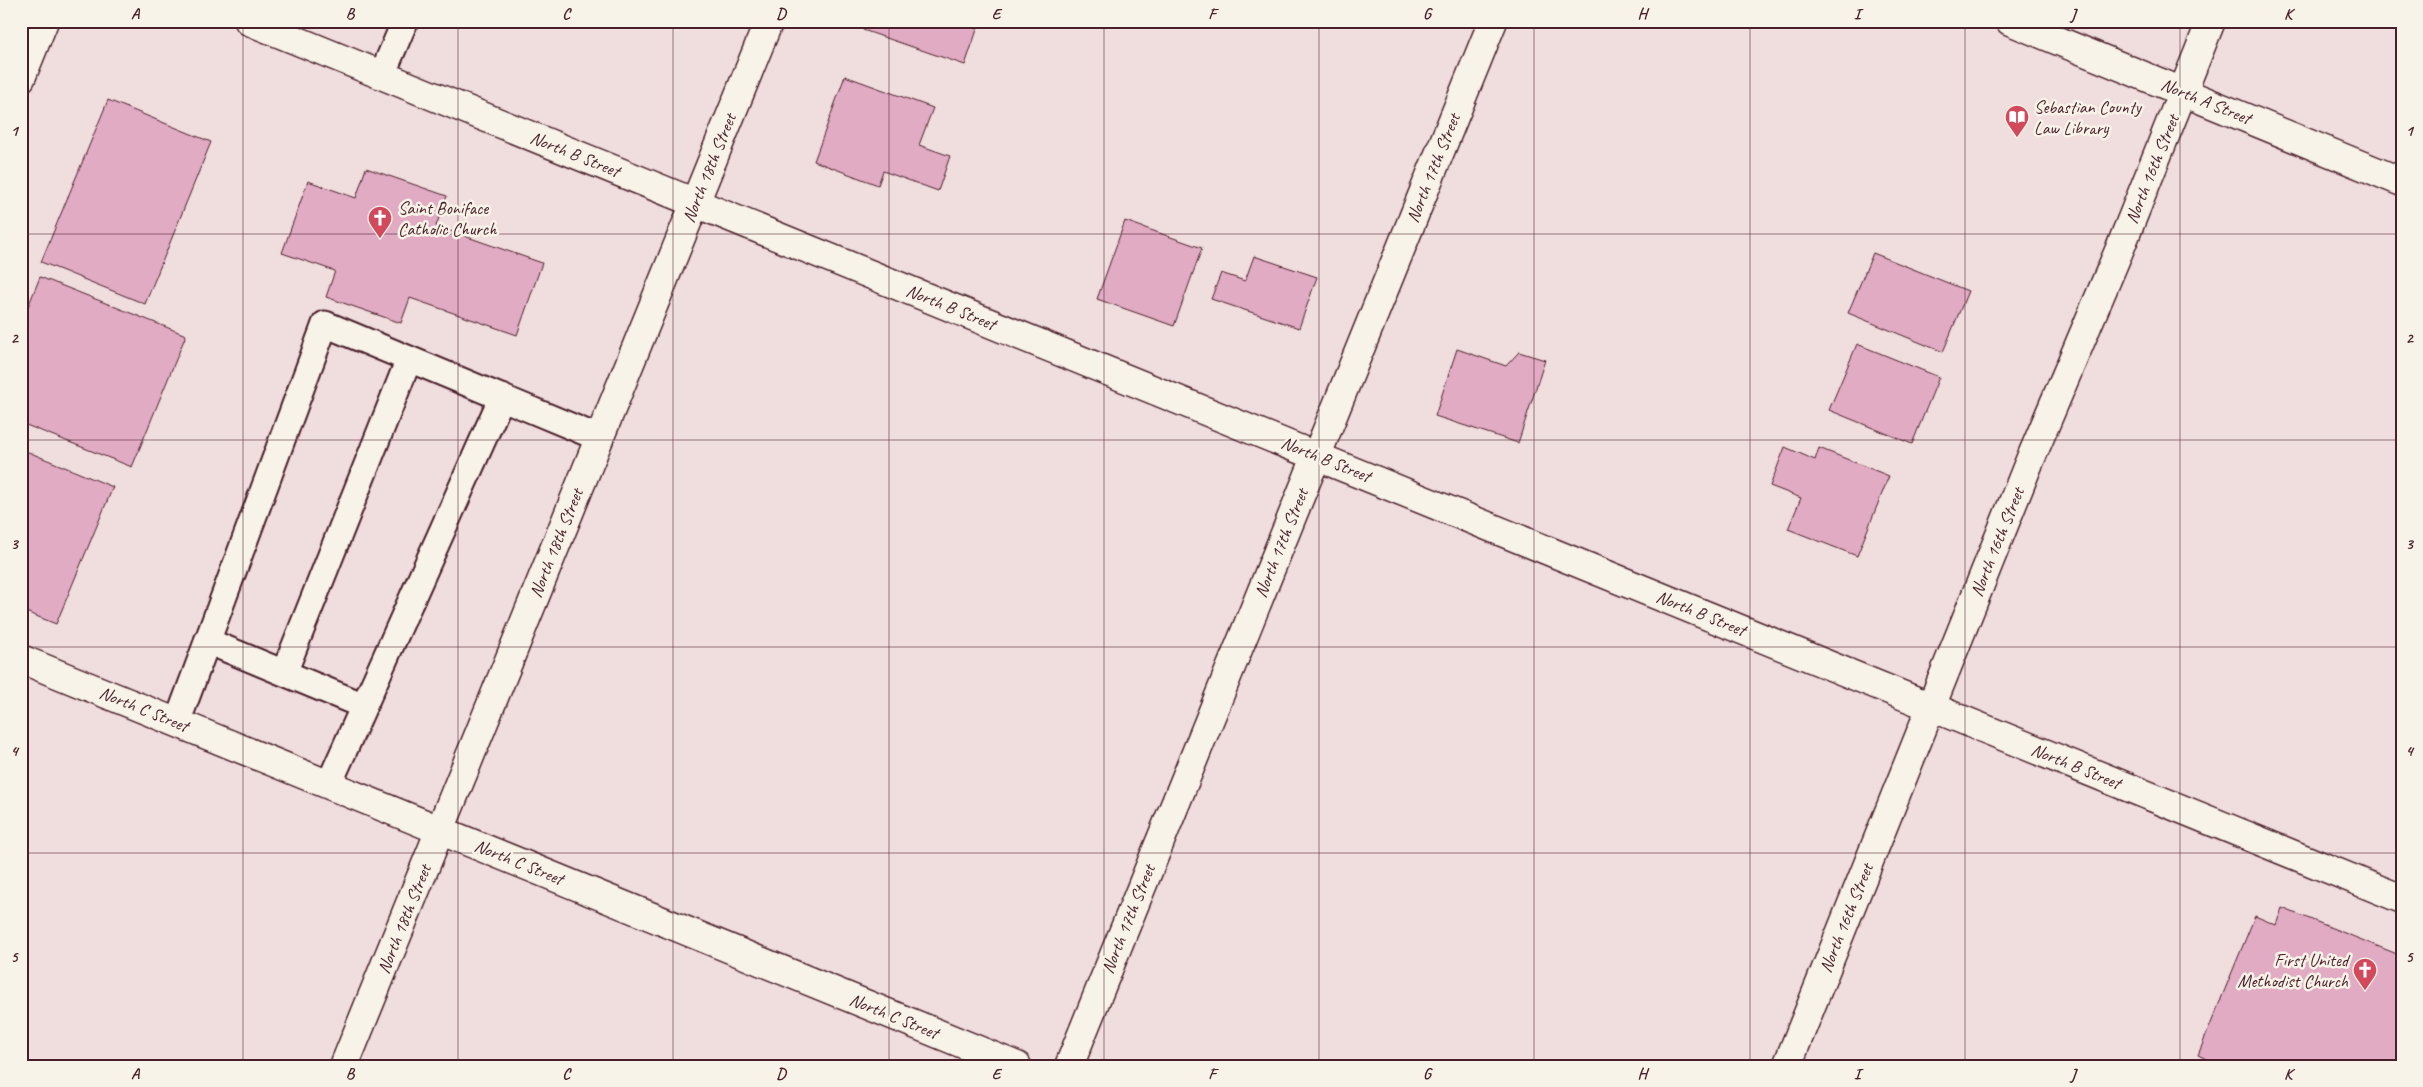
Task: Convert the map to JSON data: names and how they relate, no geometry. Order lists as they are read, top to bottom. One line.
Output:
{"streets":{"street":["North A Street","North B Street","North 18th Street","North 17th Street","North 16th Street","North C Street"]},"crossings":[["North A Street","North 16th Street"],["North B Street","North 18th Street"],["North B Street","North 17th Street"],["North B Street","North 16th Street"],["North 18th Street","North C Street"]],"places":{"library":["Sebastian County Law Library"],"church":["Saint Boniface Catholic Church","First United Methodist Church"]},"grid":{"columns":["A","B","C","D","E","F","G","H","I","J","K"],"rows":["1","2","3","4","5"]}}
